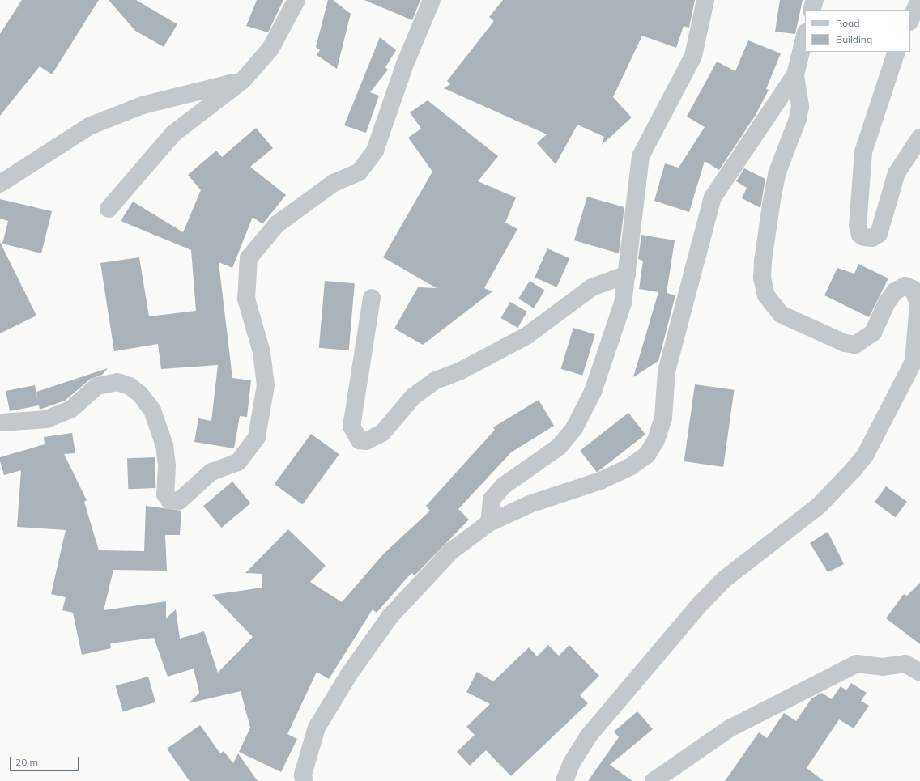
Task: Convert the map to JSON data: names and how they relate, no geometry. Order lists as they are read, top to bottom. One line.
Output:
{"legend":["Road","Building"],"scale_bar":"20 m"}
